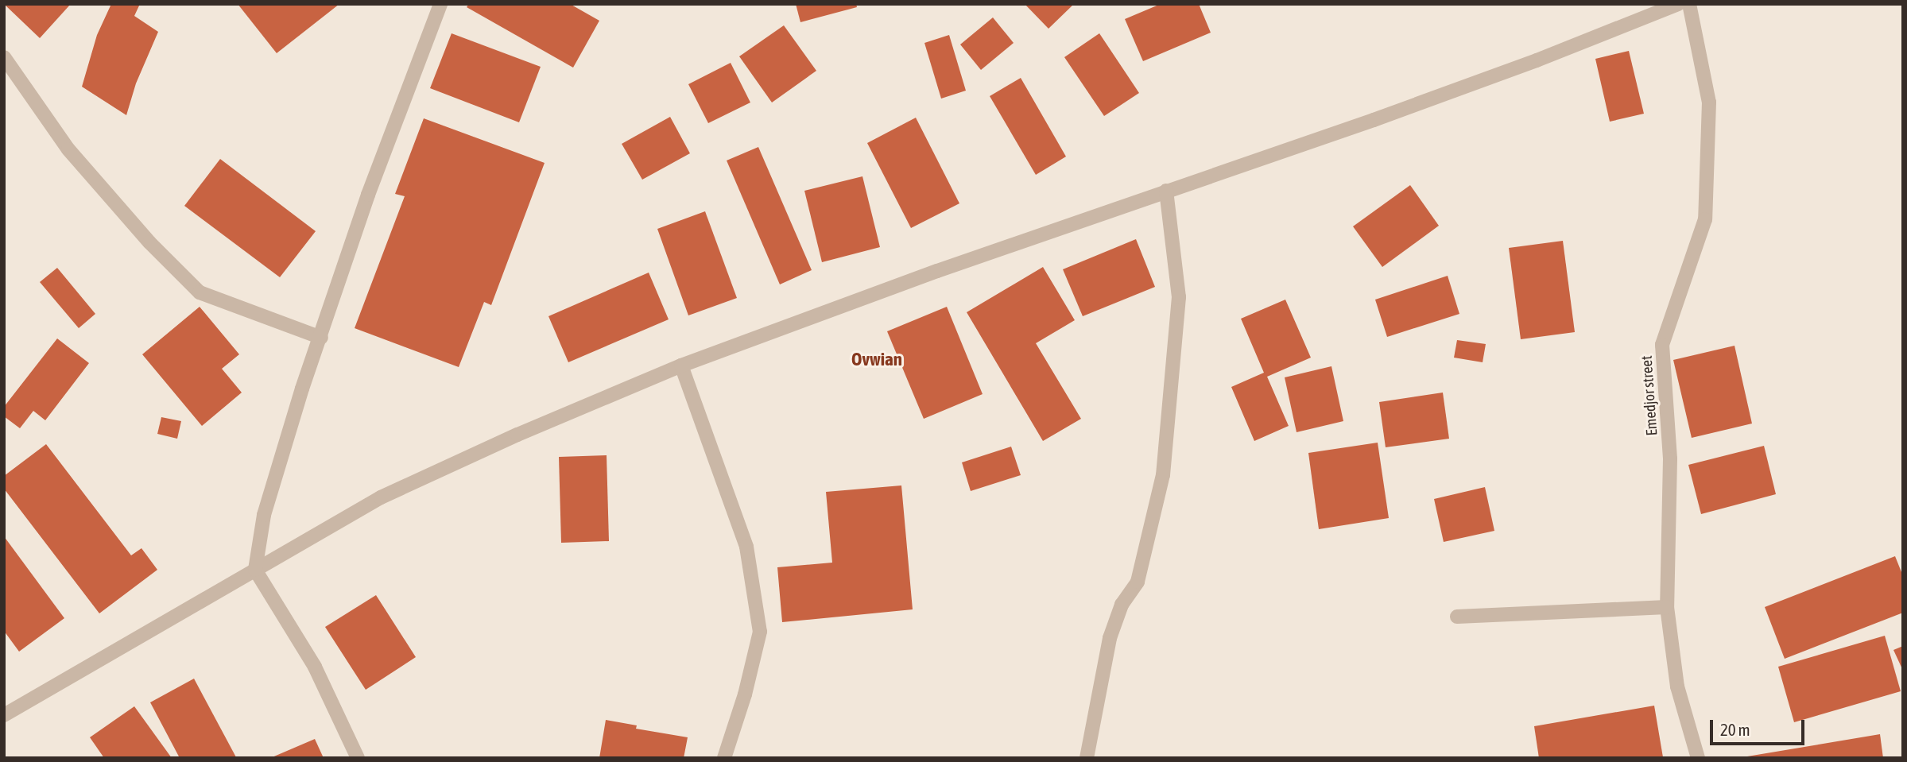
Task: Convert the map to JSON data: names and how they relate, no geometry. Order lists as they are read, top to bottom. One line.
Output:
{"streets":{"street":["Emedjor street"]},"districts":["Ovwian"],"scale_bar":"20 m"}
